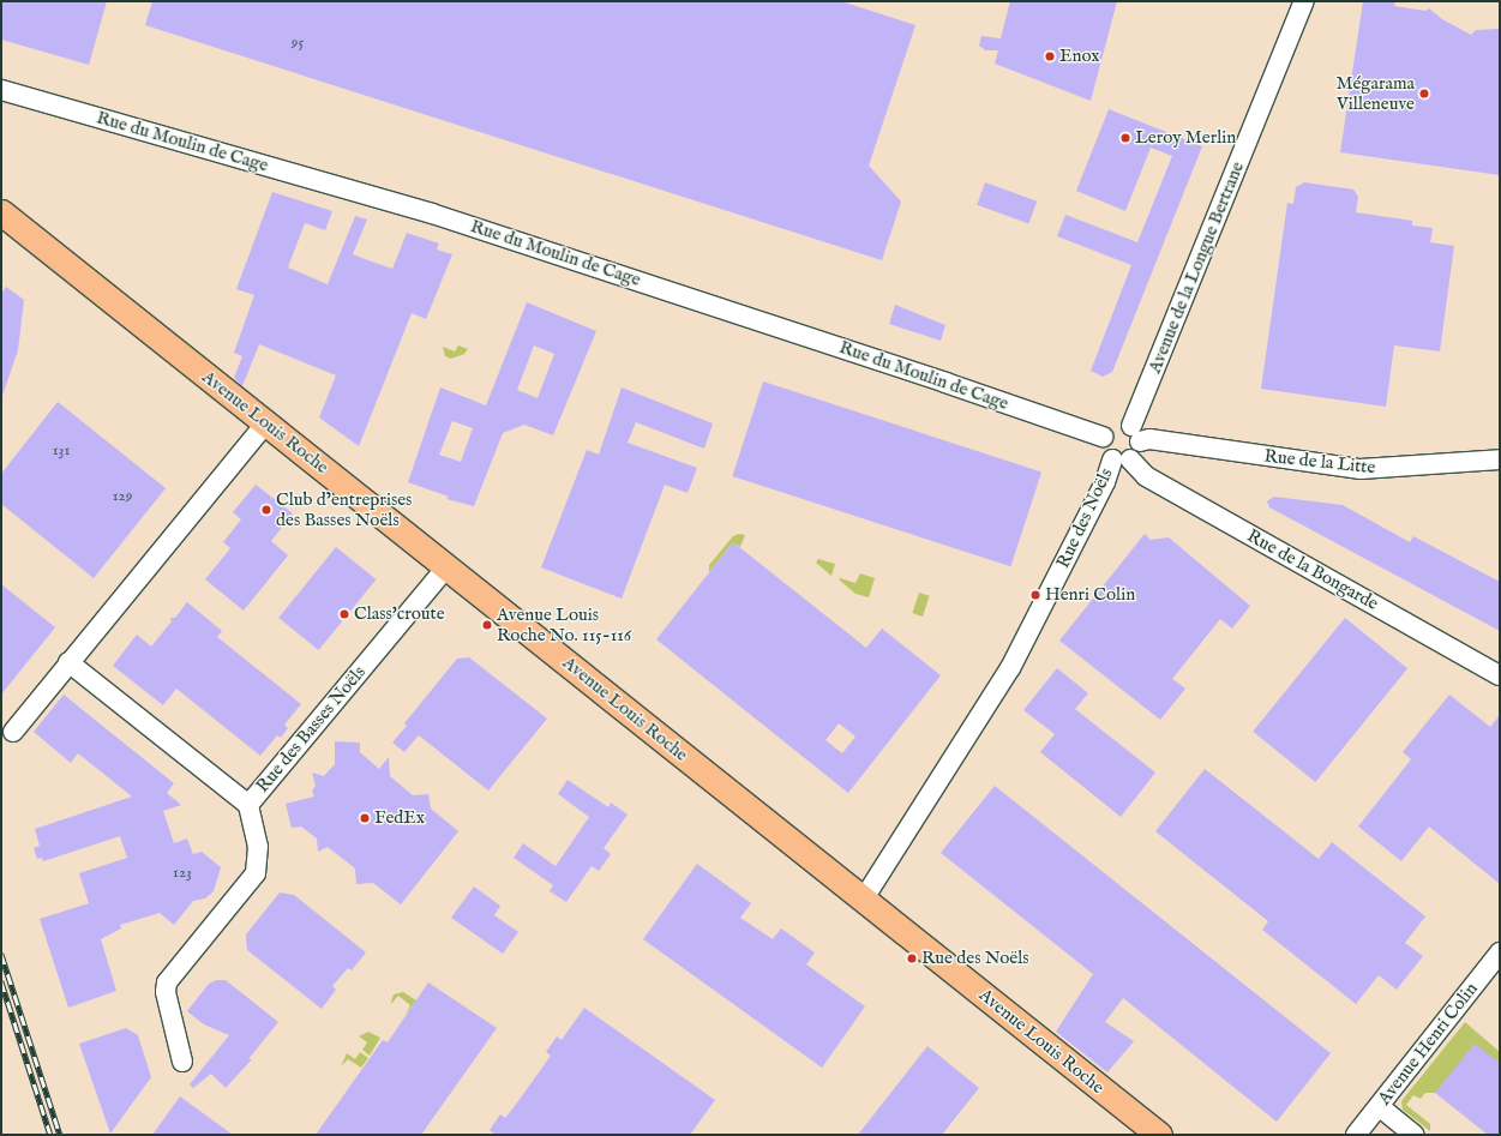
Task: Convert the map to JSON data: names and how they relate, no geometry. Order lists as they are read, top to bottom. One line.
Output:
{"streets":{"main road":["Avenue Louis Roche"],"street":["Rue du Moulin de Cage","Avenue de la Longue Bertrane","Rue de la Litte","Rue des Noëls","Rue de la Bongarde","Rue des Basses Noëls","Avenue Henri Colin"]},"crossings":[["Rue du Moulin de Cage","Avenue de la Longue Bertrane"],["Rue du Moulin de Cage","Rue de la Litte"],["Rue du Moulin de Cage","Rue des Noëls"],["Rue du Moulin de Cage","Rue de la Bongarde"],["Avenue de la Longue Bertrane","Rue de la Litte"],["Avenue de la Longue Bertrane","Rue des Noëls"],["Avenue de la Longue Bertrane","Rue de la Bongarde"],["Avenue Louis Roche","Rue des Noëls"],["Avenue Louis Roche","Rue des Basses Noëls"],["Rue de la Litte","Rue des Noëls"],["Rue de la Litte","Rue de la Bongarde"],["Rue des Noëls","Rue de la Bongarde"]],"places":["Enox","Mégarama Villeneuve","Leroy Merlin","Club d’entreprises des Basses Noëls","Henri Colin","Class'croute","Avenue Louis Roche No. 115-116","FedEx","Rue des Noëls"],"house_numbers":["95","131","129","123"]}
